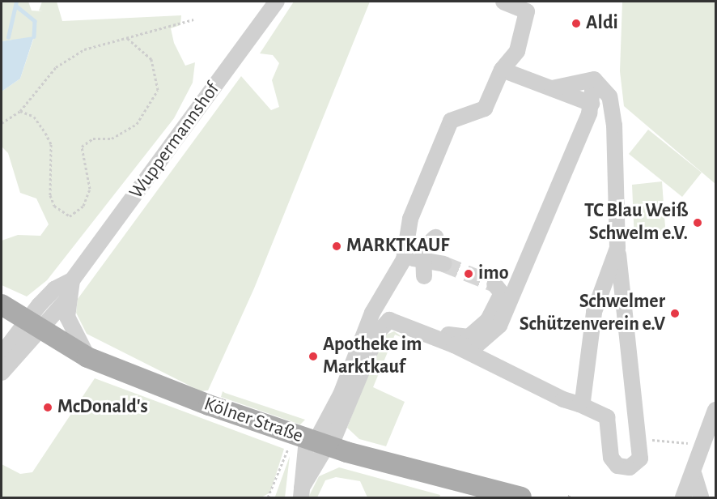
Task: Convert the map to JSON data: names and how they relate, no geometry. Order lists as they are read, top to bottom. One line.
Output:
{"streets":{"main road":["Kölner Straße"],"street":["Wuppermannshof"]},"crossings":[["Wuppermannshof","Kölner Straße"]],"places":["Aldi","TC Blau Weiß Schwelm e.V.","MARKTKAUF","imo","Schwelmer Schützenverein e.V","Apotheke im Marktkauf","McDonald's"]}
